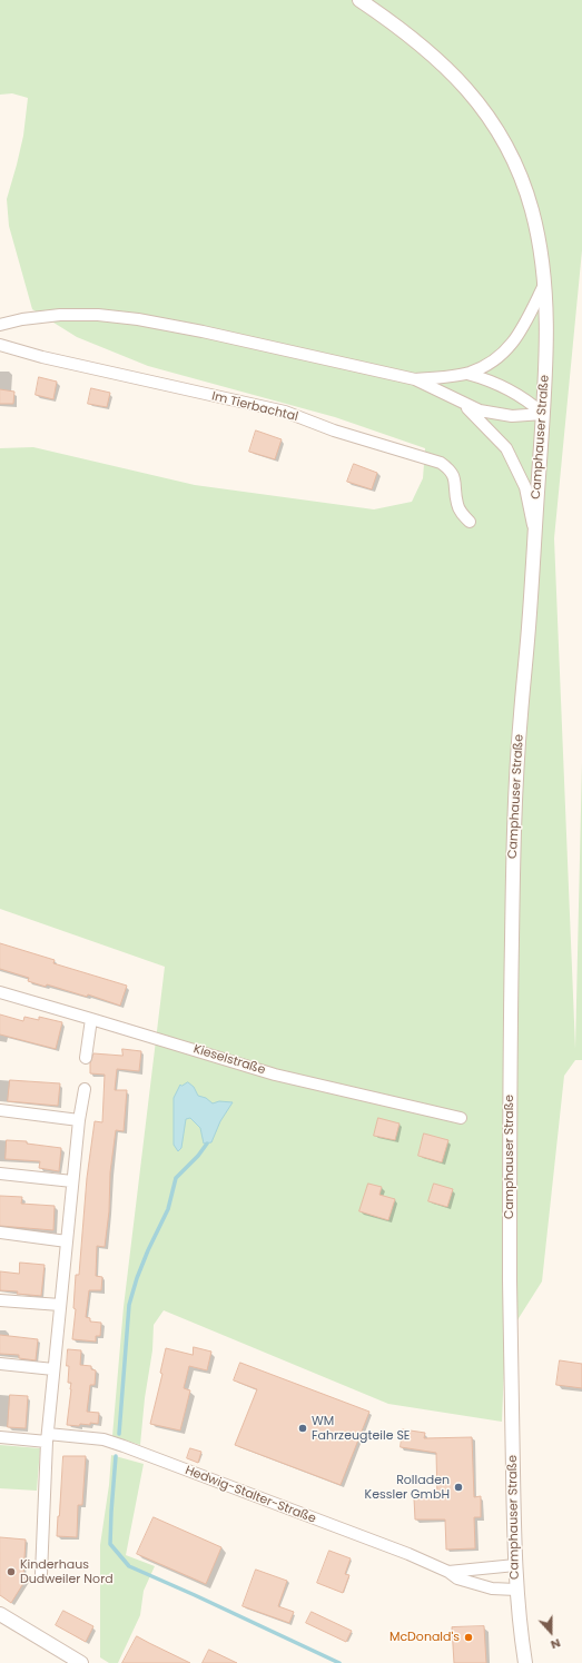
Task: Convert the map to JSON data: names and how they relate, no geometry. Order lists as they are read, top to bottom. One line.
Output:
{"streets":{"street":["Im Tierbachtal","Camphauser Straße","Kieselstraße","Hedwig-Stalter-Straße"]},"crossings":[["Camphauser Straße","Hedwig-Stalter-Straße"]],"places":["WM Fahrzeugteile SE","Rolladen Kessler GmbH","Kinderhaus Dudweiler Nord","McDonald's"],"north":"bottom"}
